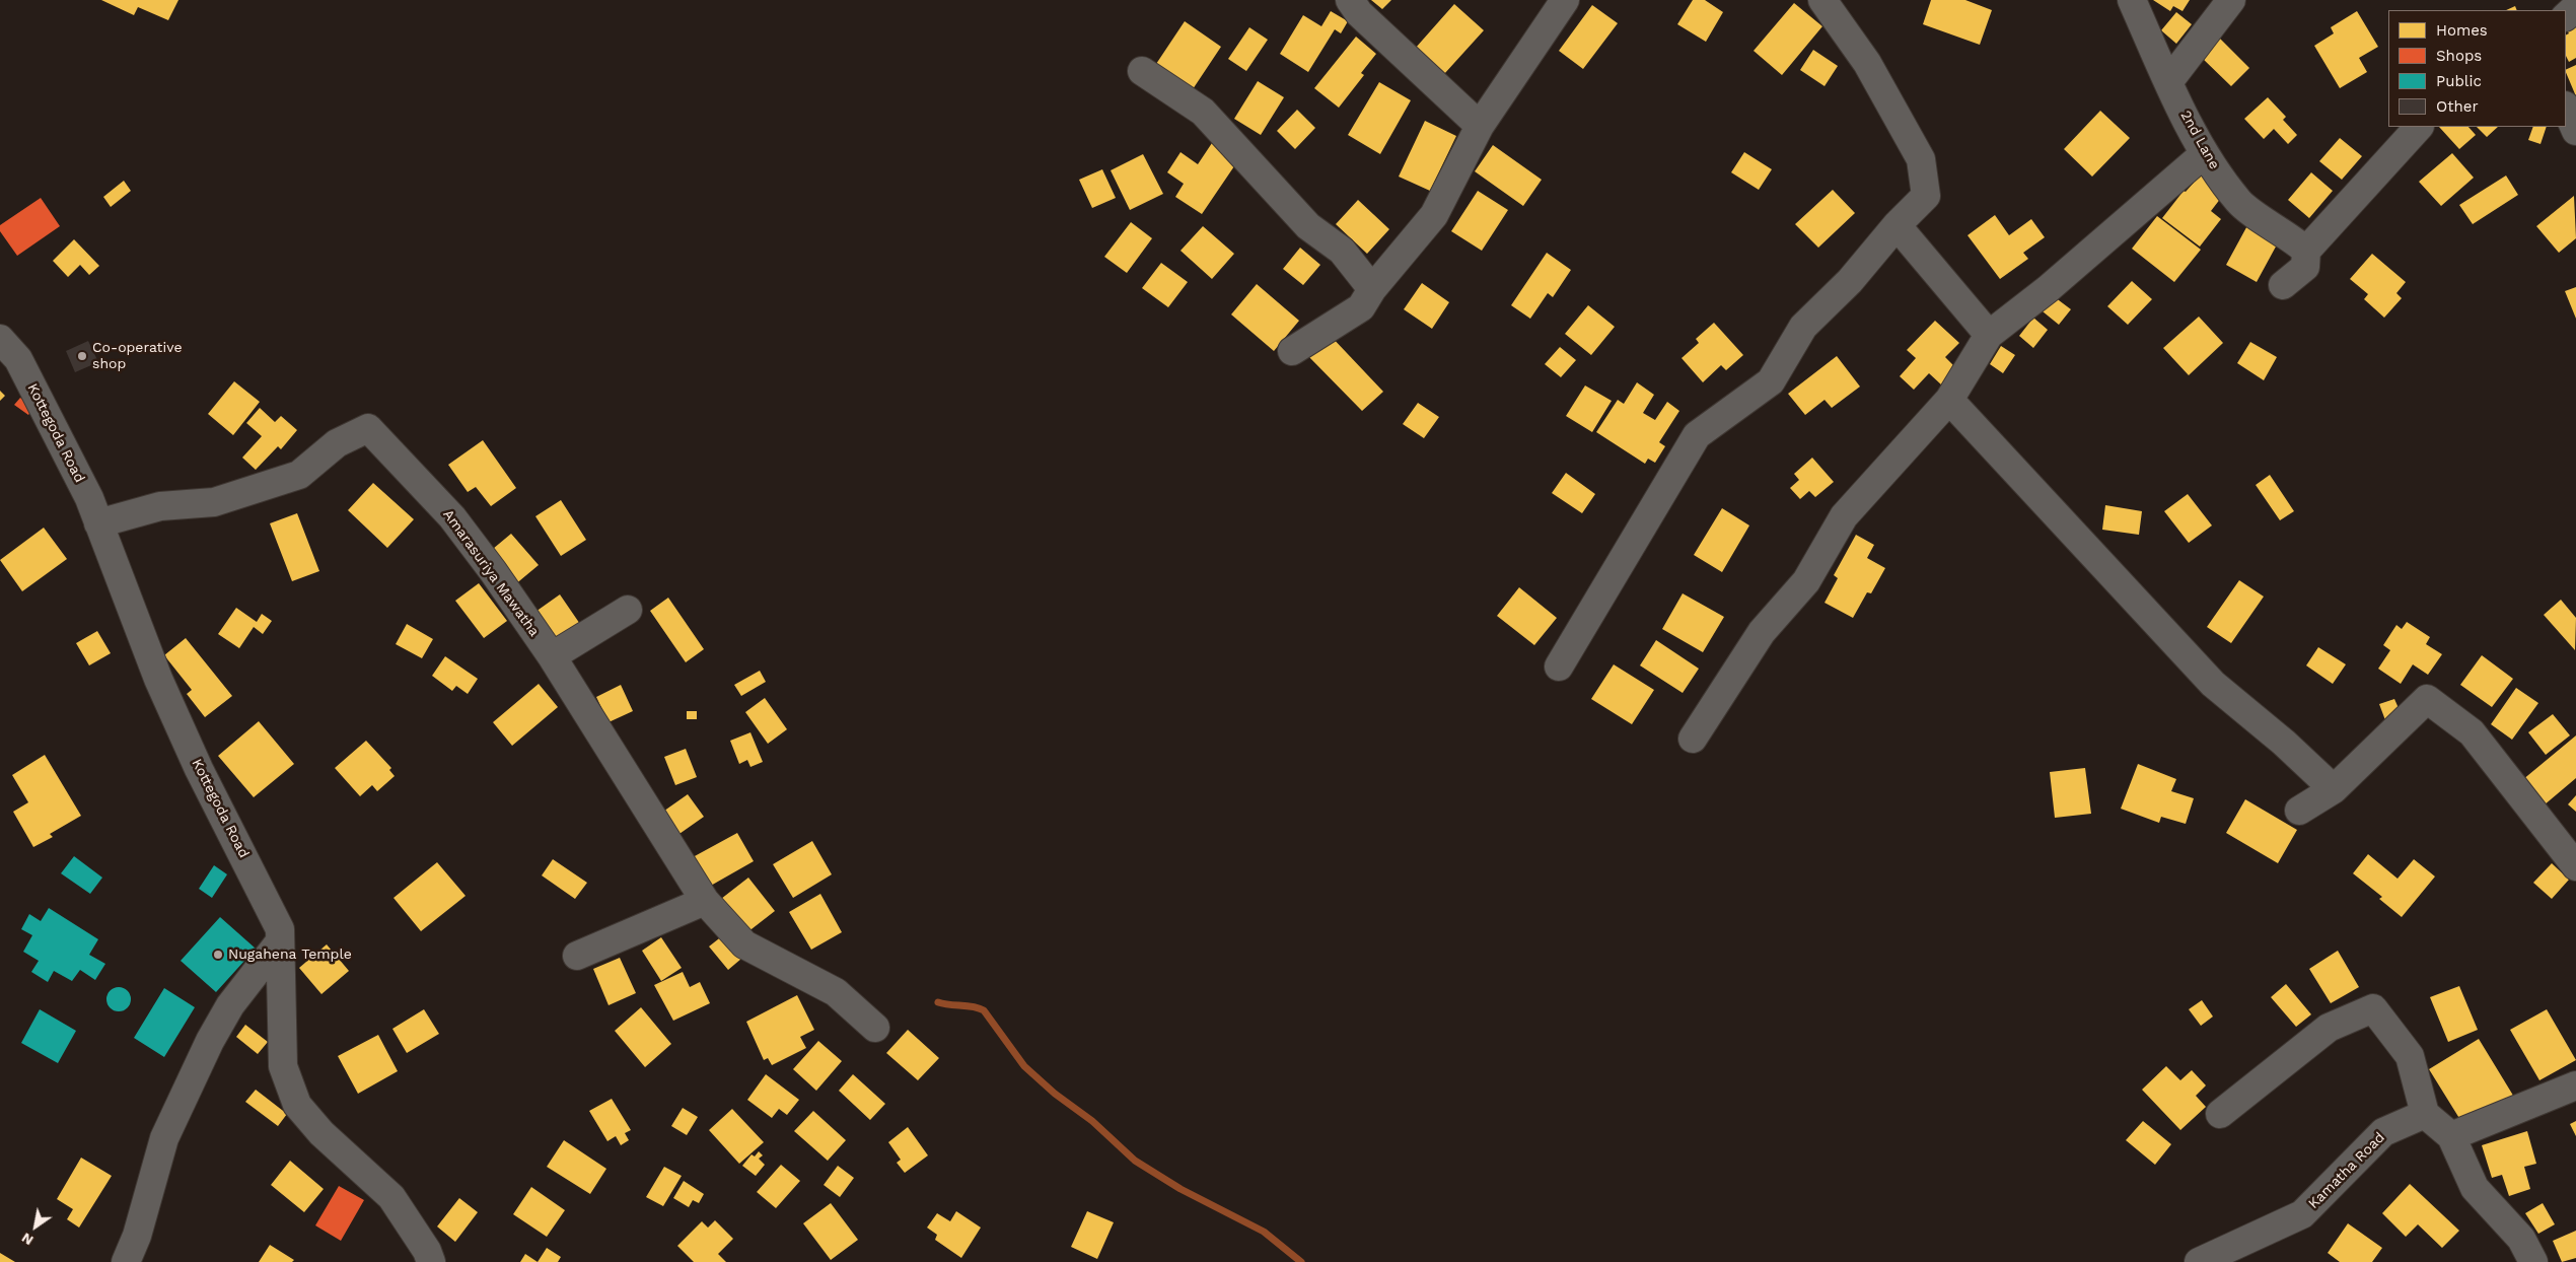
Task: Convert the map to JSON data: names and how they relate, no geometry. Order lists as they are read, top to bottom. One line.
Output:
{"streets":{"street":["2nd Lane","Kottegoda Road","Amarasuriya Mawatha","Kamatha Road"]},"crossings":[["Kottegoda Road","Amarasuriya Mawatha"]],"places":["Co-operative shop","Nugahena Temple"],"legend":["Homes","Shops","Public","Other"],"north":"bottom left"}
